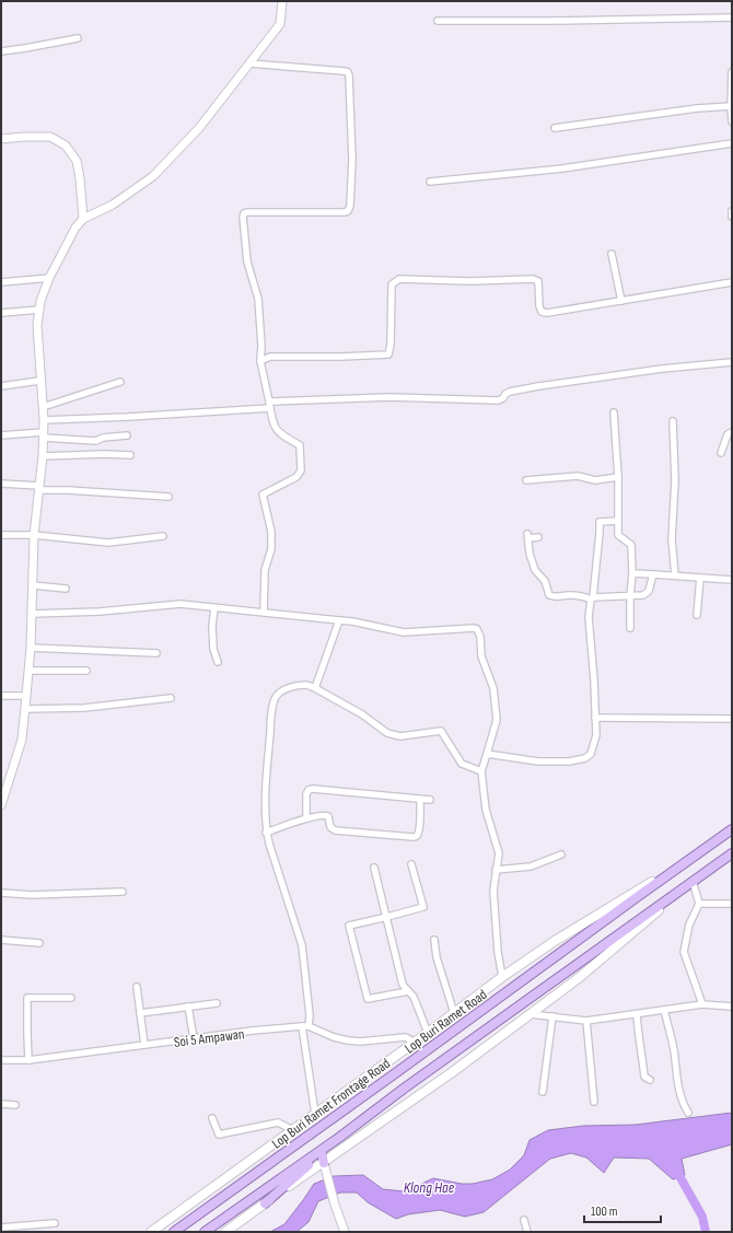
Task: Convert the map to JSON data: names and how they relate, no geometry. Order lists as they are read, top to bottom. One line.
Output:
{"streets":{"main road":["Lop Buri Ramet Road","Lop Buri Ramet Frontage Road"],"street":["Soi 5 Ampawan"]},"crossings":[["Lop Buri Ramet Road","Lop Buri Ramet Frontage Road"],["Soi 5 Ampawan","Lop Buri Ramet Frontage Road"]],"water":["Klong Hae"],"scale_bar":"100 m"}
